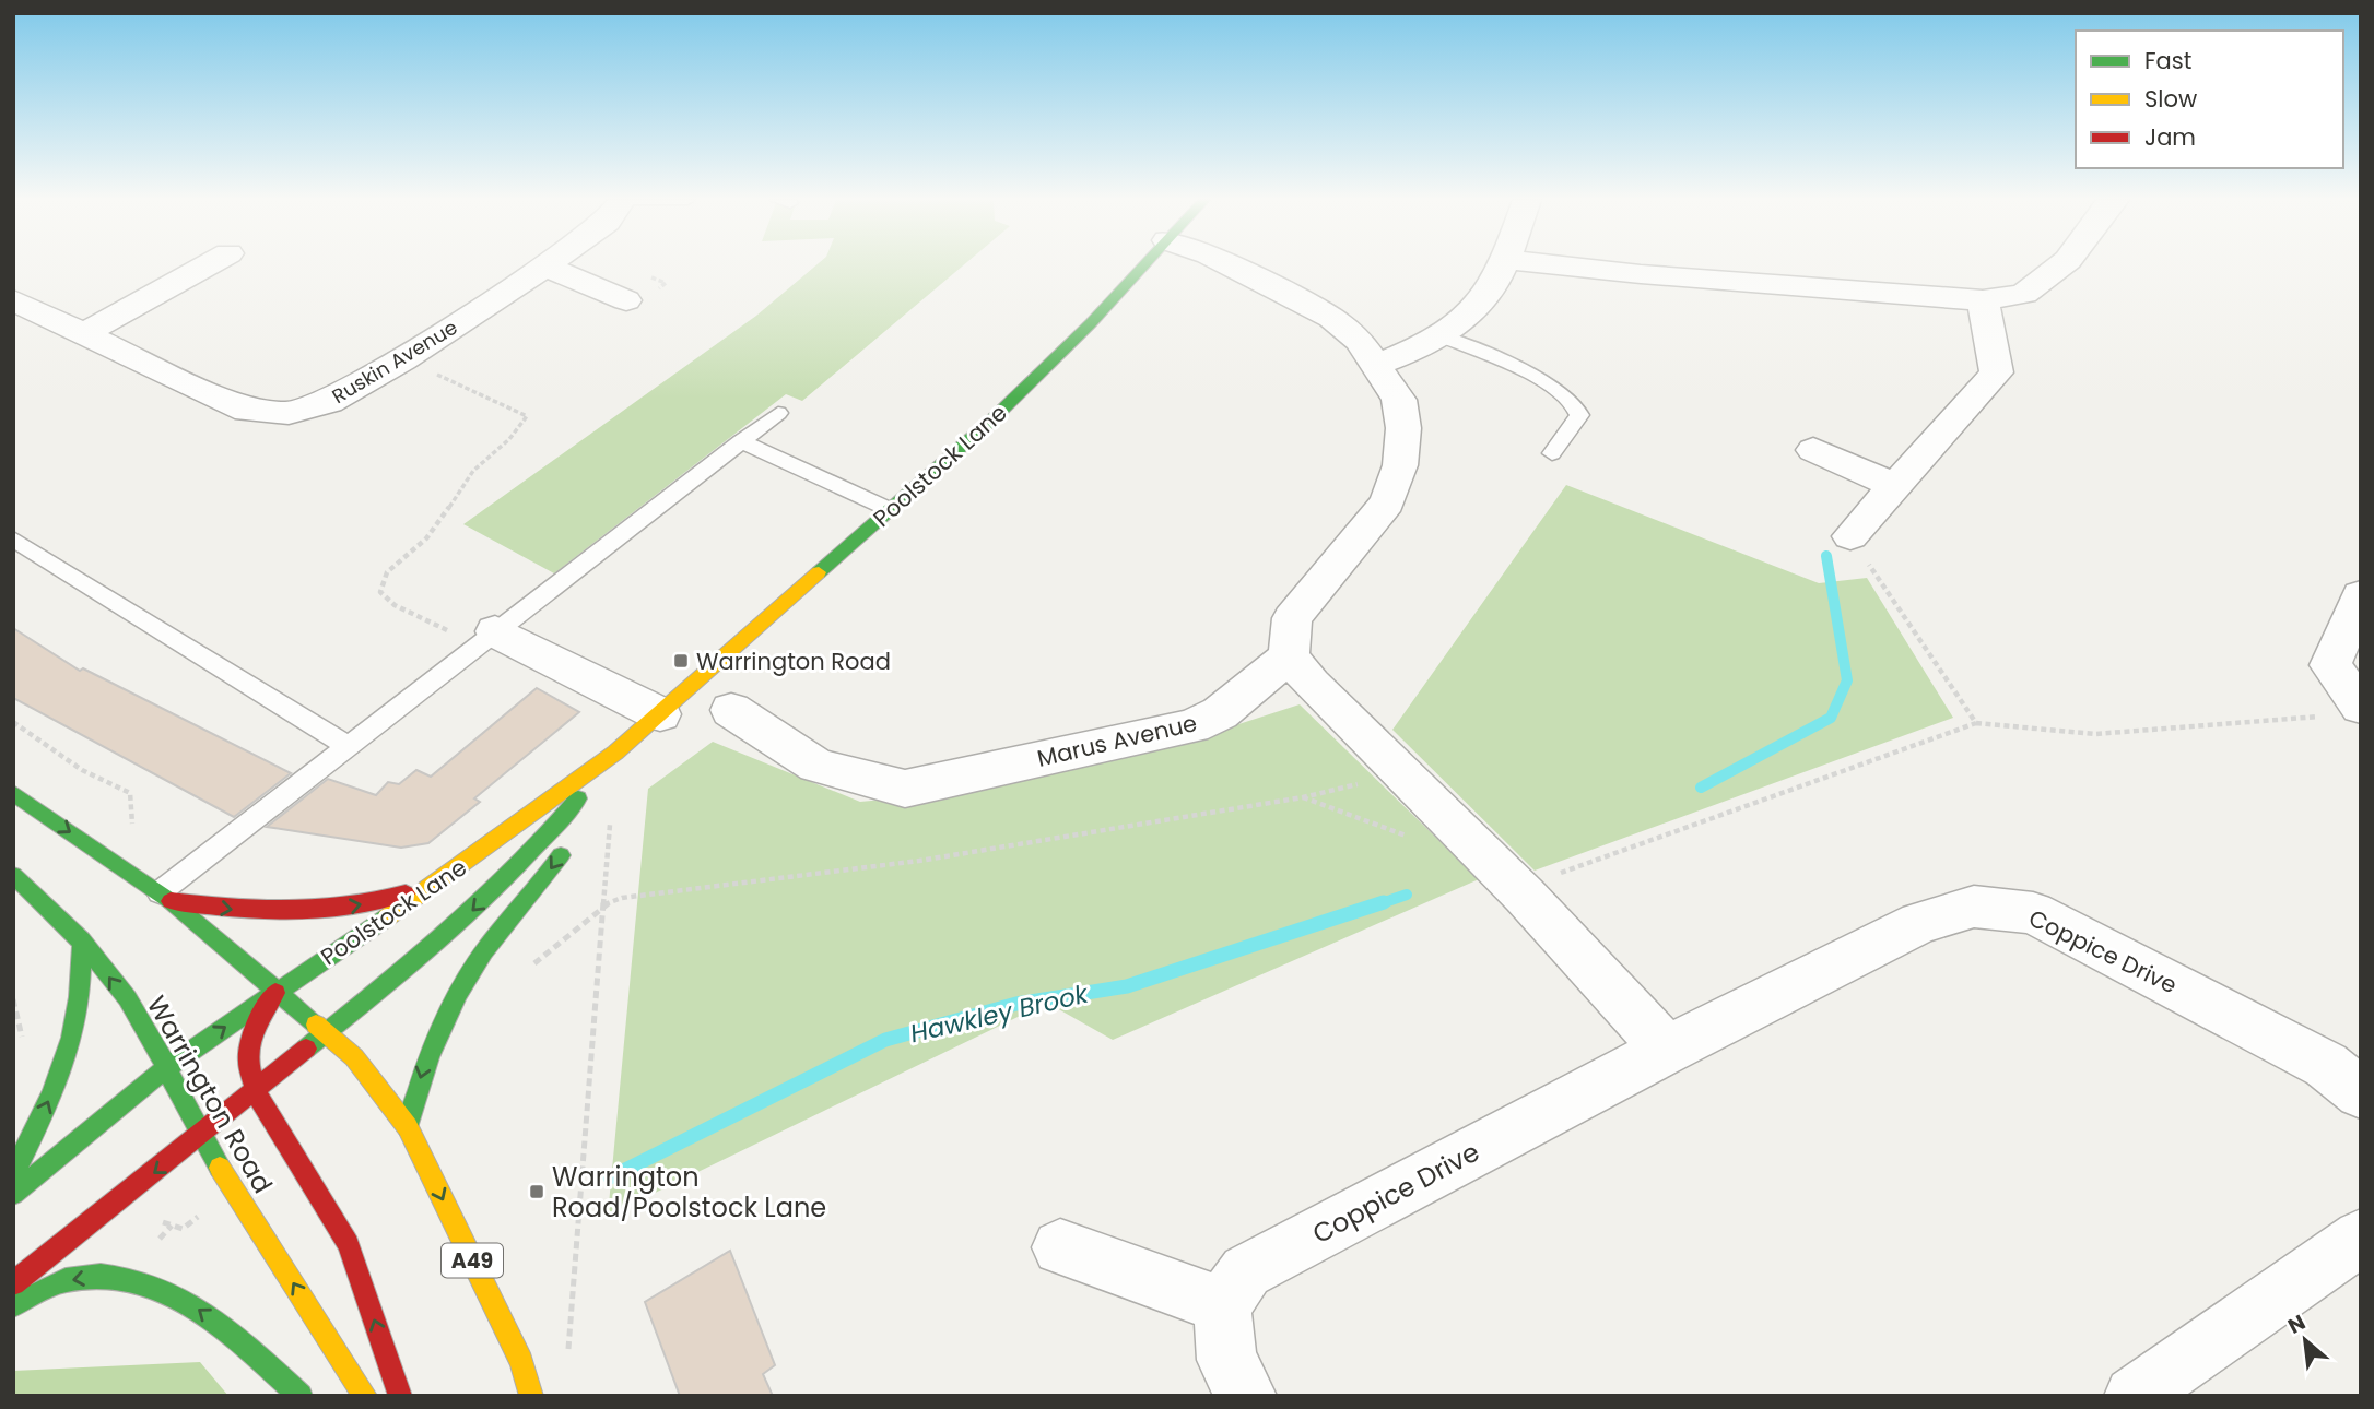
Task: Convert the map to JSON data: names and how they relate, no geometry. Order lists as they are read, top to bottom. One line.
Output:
{"streets":{"main road":["Poolstock Lane","Warrington Road","A49"],"street":["Ruskin Avenue","Marus Avenue","Coppice Drive"]},"crossings":[["Poolstock Lane","Warrington Road"],["Poolstock Lane","A49"]],"water":["Hawkley Brook"],"places":{"transit":["Warrington Road","Warrington Road/Poolstock Lane"]},"legend":["Fast","Slow","Jam"],"north":"top left"}
